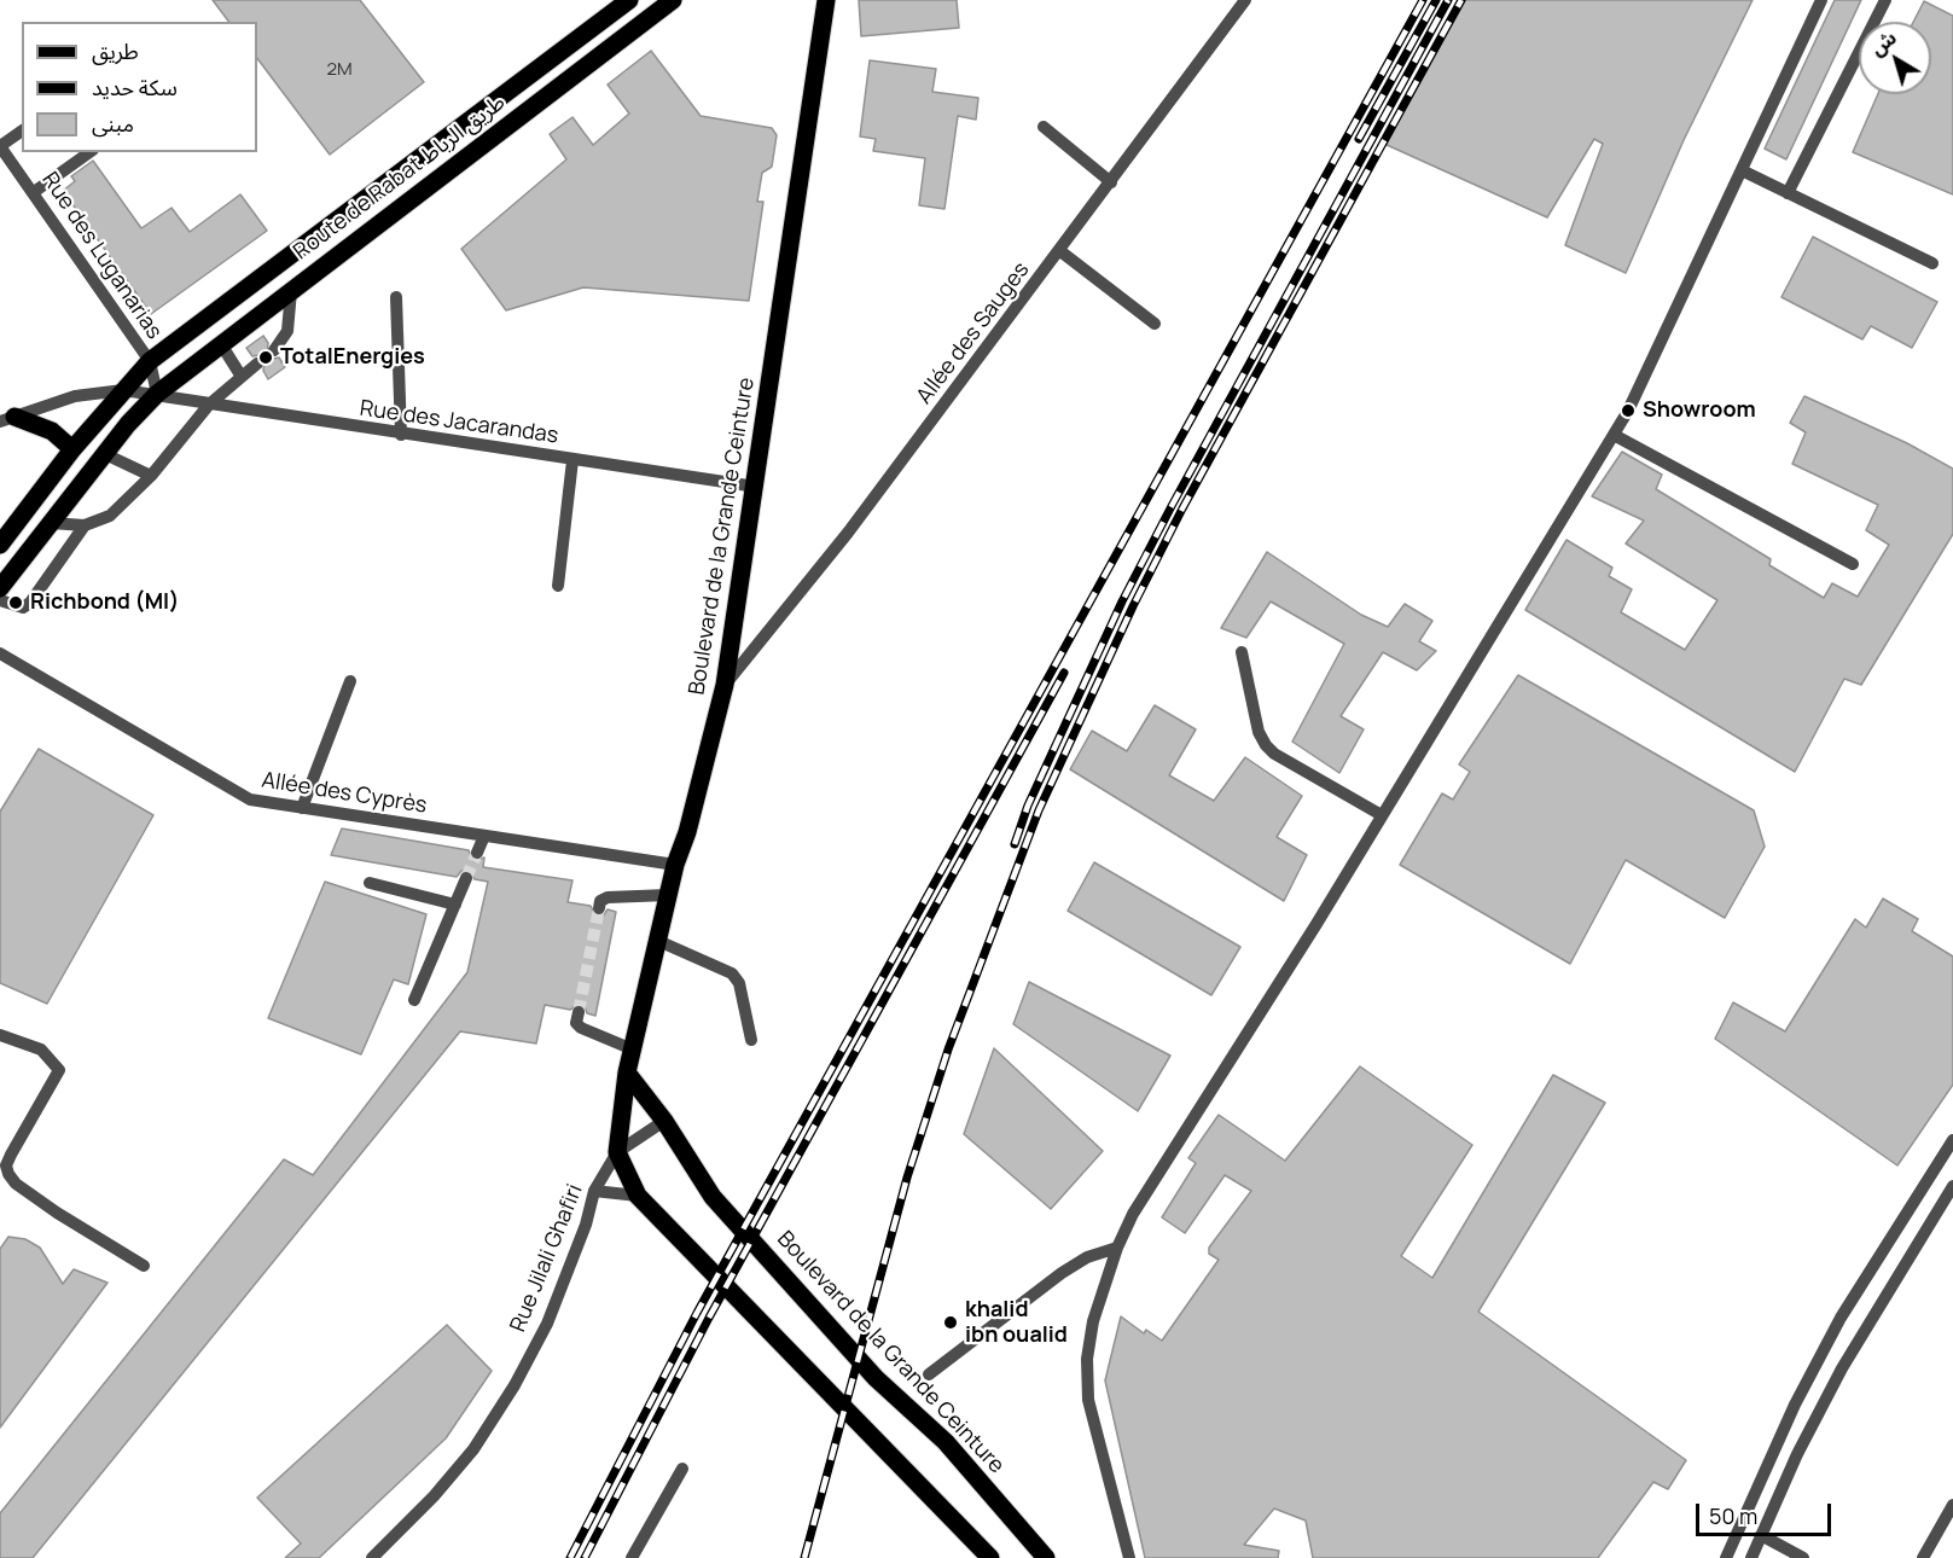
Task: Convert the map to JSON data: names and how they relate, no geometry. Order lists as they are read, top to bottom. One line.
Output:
{"streets":{"main road":["Route de Rabat طريق الرباط","Boulevard de la Grande Ceinture"],"street":["Rue des Luganarias","Allée des Sauges","Rue des Jacarandas","Allée des Cyprès","Rue Jilali Ghafiri"]},"crossings":[["Route de Rabat طريق الرباط","Rue des Luganarias"],["Route de Rabat طريق الرباط","Rue des Jacarandas"],["Rue des Luganarias","Rue des Jacarandas"],["Allée des Sauges","Boulevard de la Grande Ceinture"],["Rue des Jacarandas","Boulevard de la Grande Ceinture"],["Boulevard de la Grande Ceinture","Allée des Cyprès"],["Boulevard de la Grande Ceinture","Rue Jilali Ghafiri"]],"places":["TotalEnergies","Showroom","Richbond (MI)","khalid ibn oualid"],"house_numbers":["2M"],"legend":["طريق","سكة حديد","مبنى"],"scale_bar":"50 m","north":"top left"}
